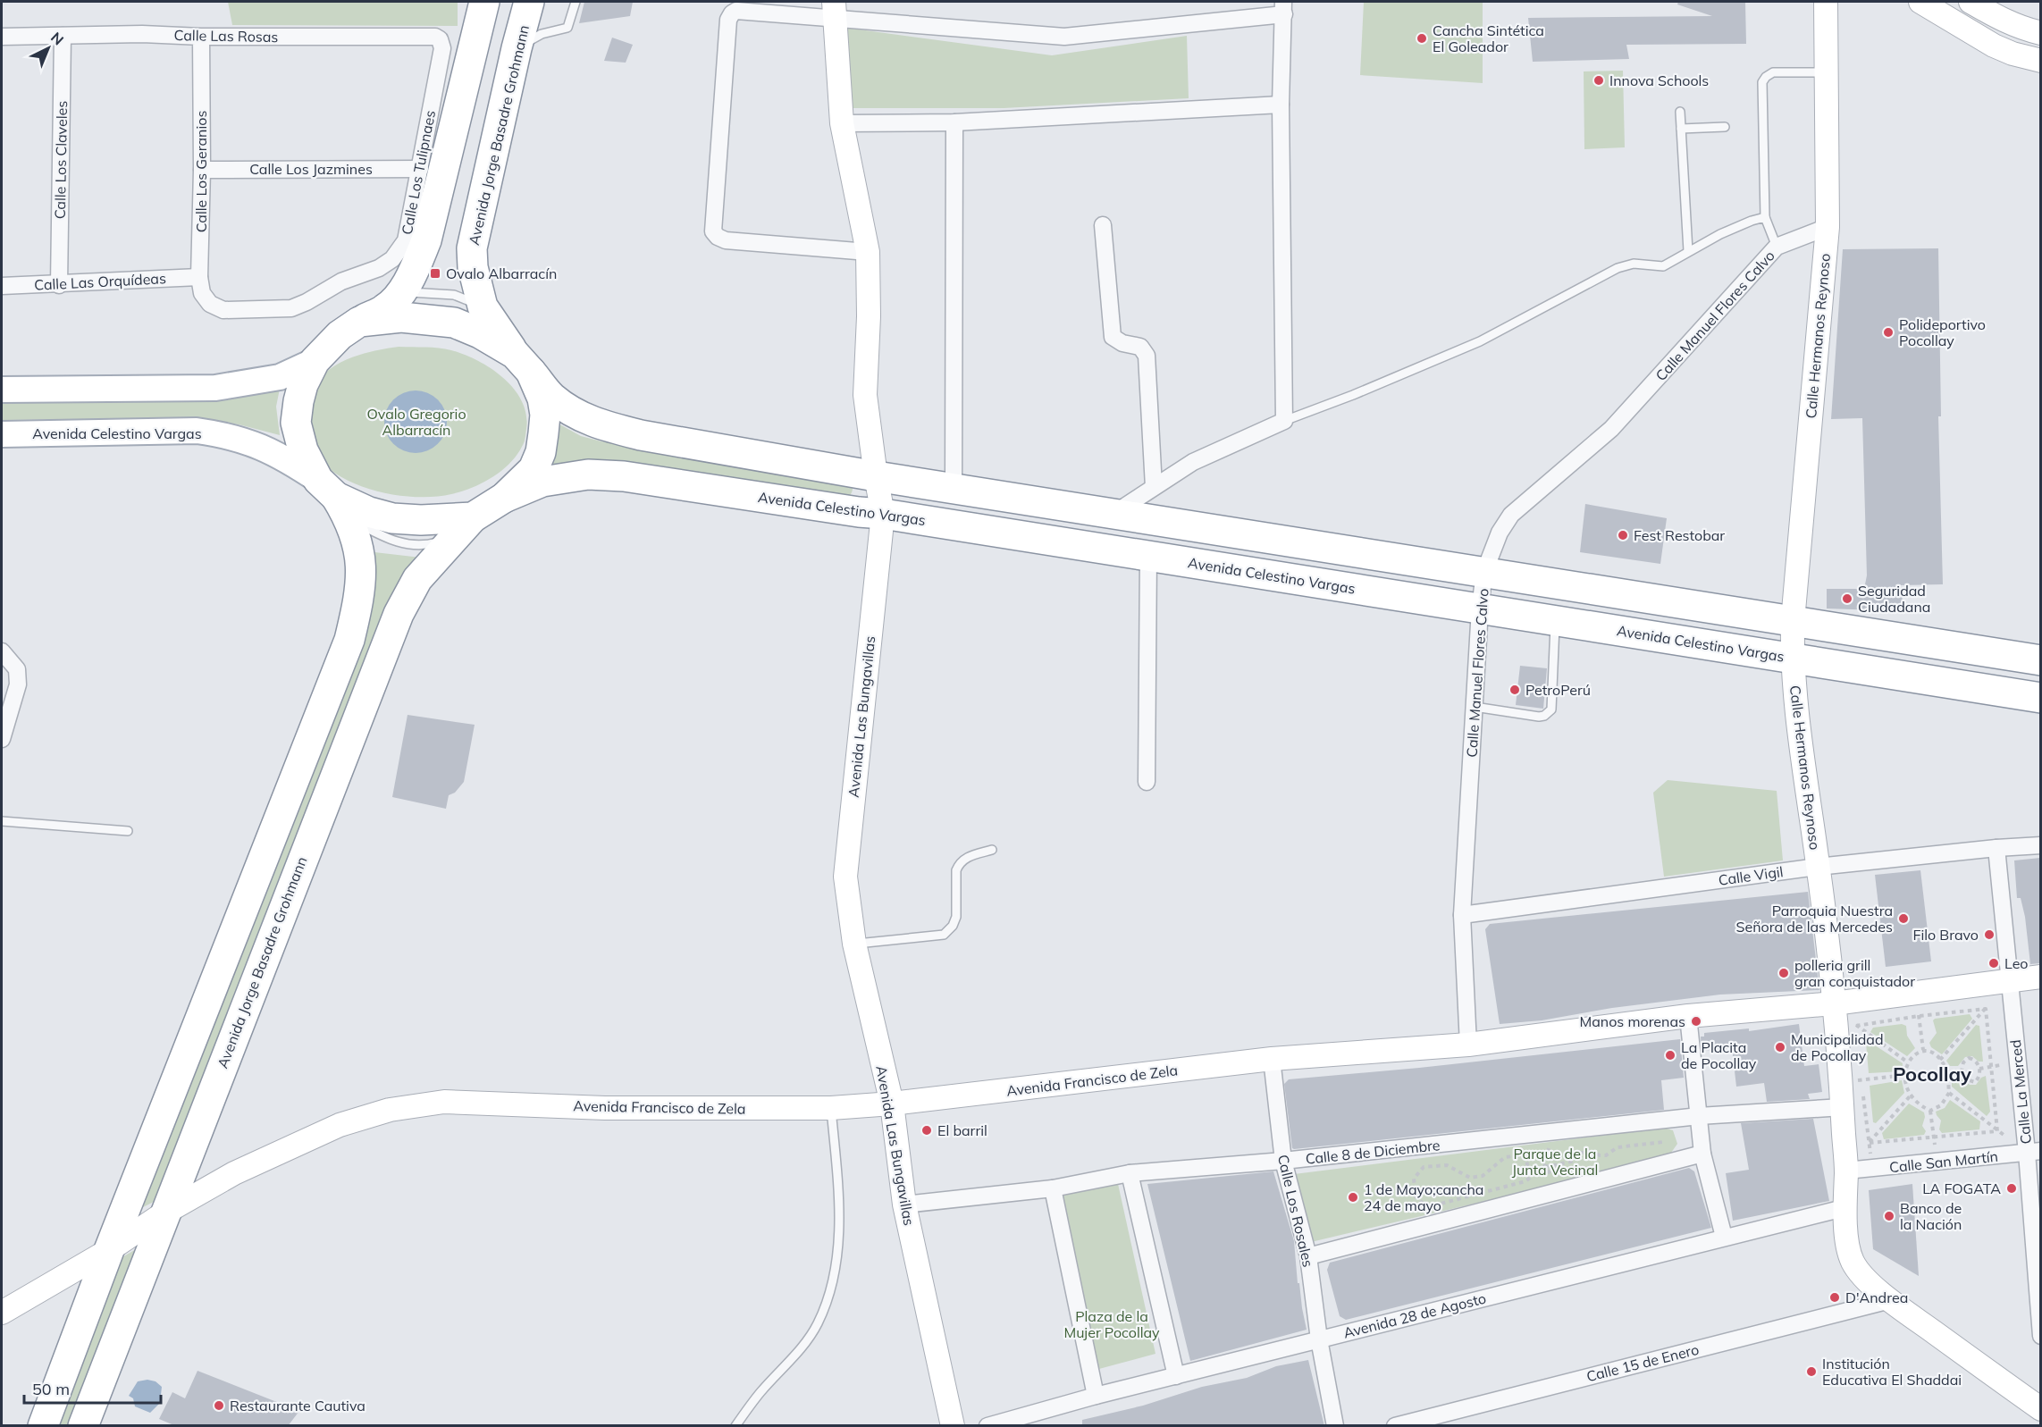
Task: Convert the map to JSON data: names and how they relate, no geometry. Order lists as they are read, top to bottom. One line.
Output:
{"streets":{"highway":["Avenida Jorge Basadre Grohmann","Avenida Celestino Vargas"],"street":["Calle Las Rosas","Calle Los Claveles","Calle Los Jazmines","Calle Los Geranios","Calle Los Tulipnaes","Calle Las Orquídeas","Calle Manuel Flores Calvo","Calle Hermanos Reynoso","Avenida Las Bungavillas","Calle Vigil","Avenida Francisco de Zela","Calle La Merced","Calle 8 de Diciembre","Calle San Martín","Calle Los Rosales","Avenida 28 de Agosto","Calle 15 de Enero"]},"crossings":[["Calle Las Rosas","Calle Los Claveles"],["Calle Las Rosas","Calle Los Geranios"],["Calle Las Rosas","Calle Los Tulipnaes"],["Avenida Jorge Basadre Grohmann","Avenida Francisco de Zela"],["Calle Los Claveles","Calle Las Orquídeas"],["Calle Los Jazmines","Calle Los Geranios"],["Calle Los Jazmines","Calle Los Tulipnaes"],["Calle Los Geranios","Calle Los Tulipnaes"],["Calle Los Geranios","Calle Las Orquídeas"],["Calle Manuel Flores Calvo","Calle Hermanos Reynoso"],["Calle Manuel Flores Calvo","Avenida Celestino Vargas"],["Calle Manuel Flores Calvo","Calle Vigil"],["Calle Manuel Flores Calvo","Avenida Francisco de Zela"],["Calle Hermanos Reynoso","Avenida Celestino Vargas"],["Calle Hermanos Reynoso","Calle Vigil"],["Calle Hermanos Reynoso","Avenida Francisco de Zela"],["Calle Hermanos Reynoso","Calle 8 de Diciembre"],["Calle Hermanos Reynoso","Calle San Martín"],["Calle Hermanos Reynoso","Avenida 28 de Agosto"],["Calle Hermanos Reynoso","Calle 15 de Enero"],["Avenida Celestino Vargas","Avenida Las Bungavillas"],["Avenida Las Bungavillas","Avenida Francisco de Zela"],["Avenida Las Bungavillas","Calle 8 de Diciembre"],["Calle Vigil","Calle La Merced"],["Avenida Francisco de Zela","Calle La Merced"],["Avenida Francisco de Zela","Calle Los Rosales"],["Calle La Merced","Calle San Martín"],["Calle 8 de Diciembre","Calle Los Rosales"],["Calle Los Rosales","Avenida 28 de Agosto"]],"districts":["Pocollay"],"parks":["Ovalo Gregorio Albarracín","Parque de la Junta Vecinal","Plaza de la Mujer Pocollay"],"places":{"other":["Cancha Sintética El Goleador","Innova Schools","Polideportivo Pocollay","Fest Restobar","Seguridad Ciudadana","PetroPerú","Parroquia Nuestra Señora de las Mercedes","Filo Bravo","Leo","polleria grill gran conquistador","Manos morenas","Municipalidad de Pocollay","La Placita de Pocollay","El barril","LA FOGATA","1 de Mayo;cancha 24 de mayo","Banco de la Nación","D'Andrea","Institución Educativa El Shaddai","Restaurante Cautiva"],"transit":["Ovalo Albarracín"]},"scale_bar":"50 m","north":"top right"}
